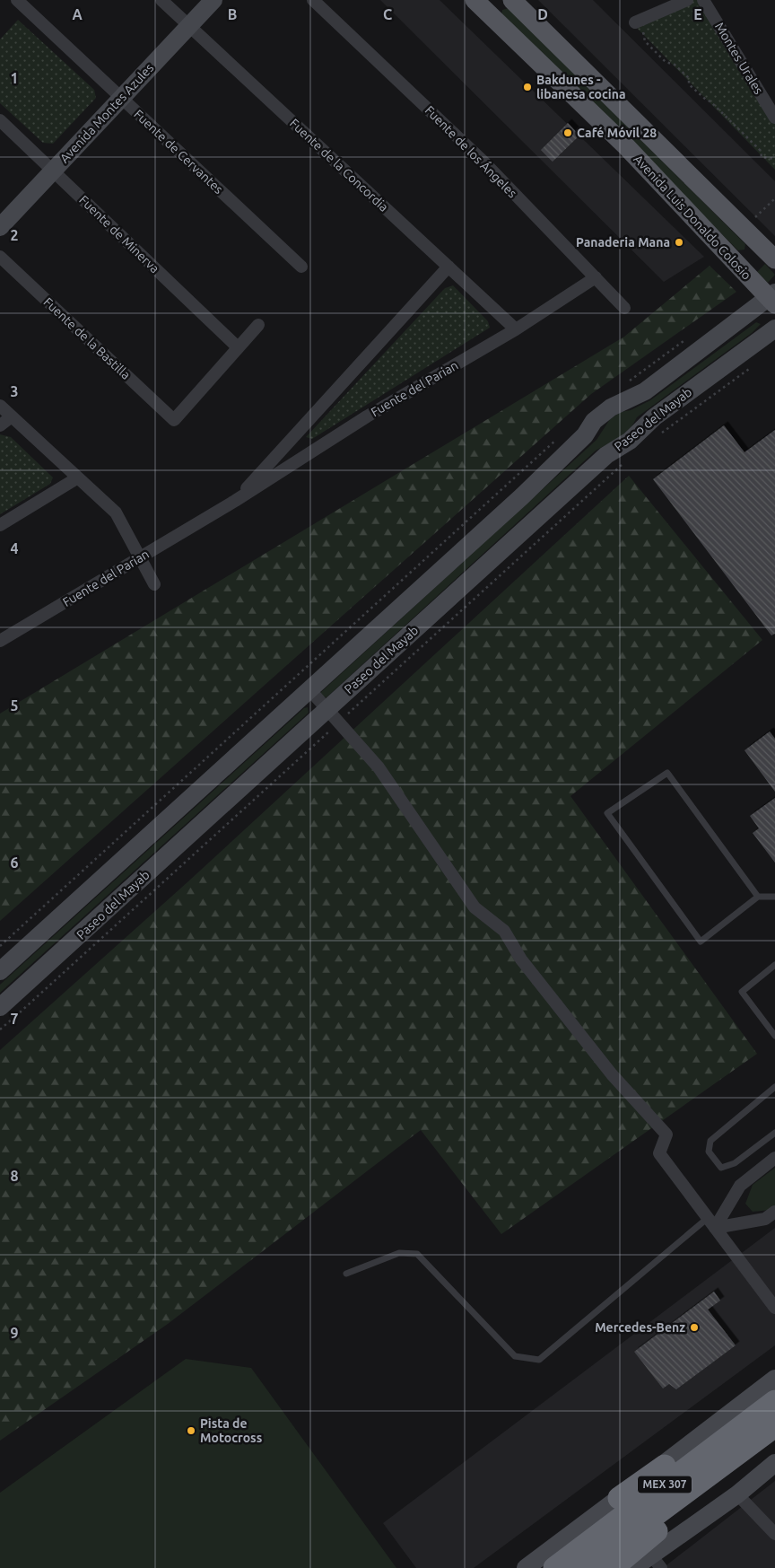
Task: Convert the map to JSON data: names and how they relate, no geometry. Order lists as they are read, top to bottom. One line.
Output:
{"streets":{"highway":["MEX 307"],"main road":["Avenida Montes Azules","Avenida Luis Donaldo Colosio","Paseo del Mayab"],"street":["Montes Urales","Fuente de Cervantes","Fuente de los Ángeles","Fuente de la Concordia","Fuente de Minerva","Fuente de la Bastilla","Fuente del Parian"]},"crossings":[["Avenida Montes Azules","Fuente de Cervantes"],["Avenida Montes Azules","Fuente de la Concordia"],["Avenida Montes Azules","Fuente de Minerva"],["Fuente de los Ángeles","Fuente del Parian"],["Fuente de la Concordia","Fuente del Parian"],["Avenida Luis Donaldo Colosio","Paseo del Mayab"],["Fuente de Minerva","Fuente de la Bastilla"]],"places":["Bakdunes - libanesa cocina","Café Móvil 28","Panaderia Mana","Mercedes-Benz","Pista de Motocross"],"grid":{"columns":["A","B","C","D","E"],"rows":["1","2","3","4","5","6","7","8","9"]}}
